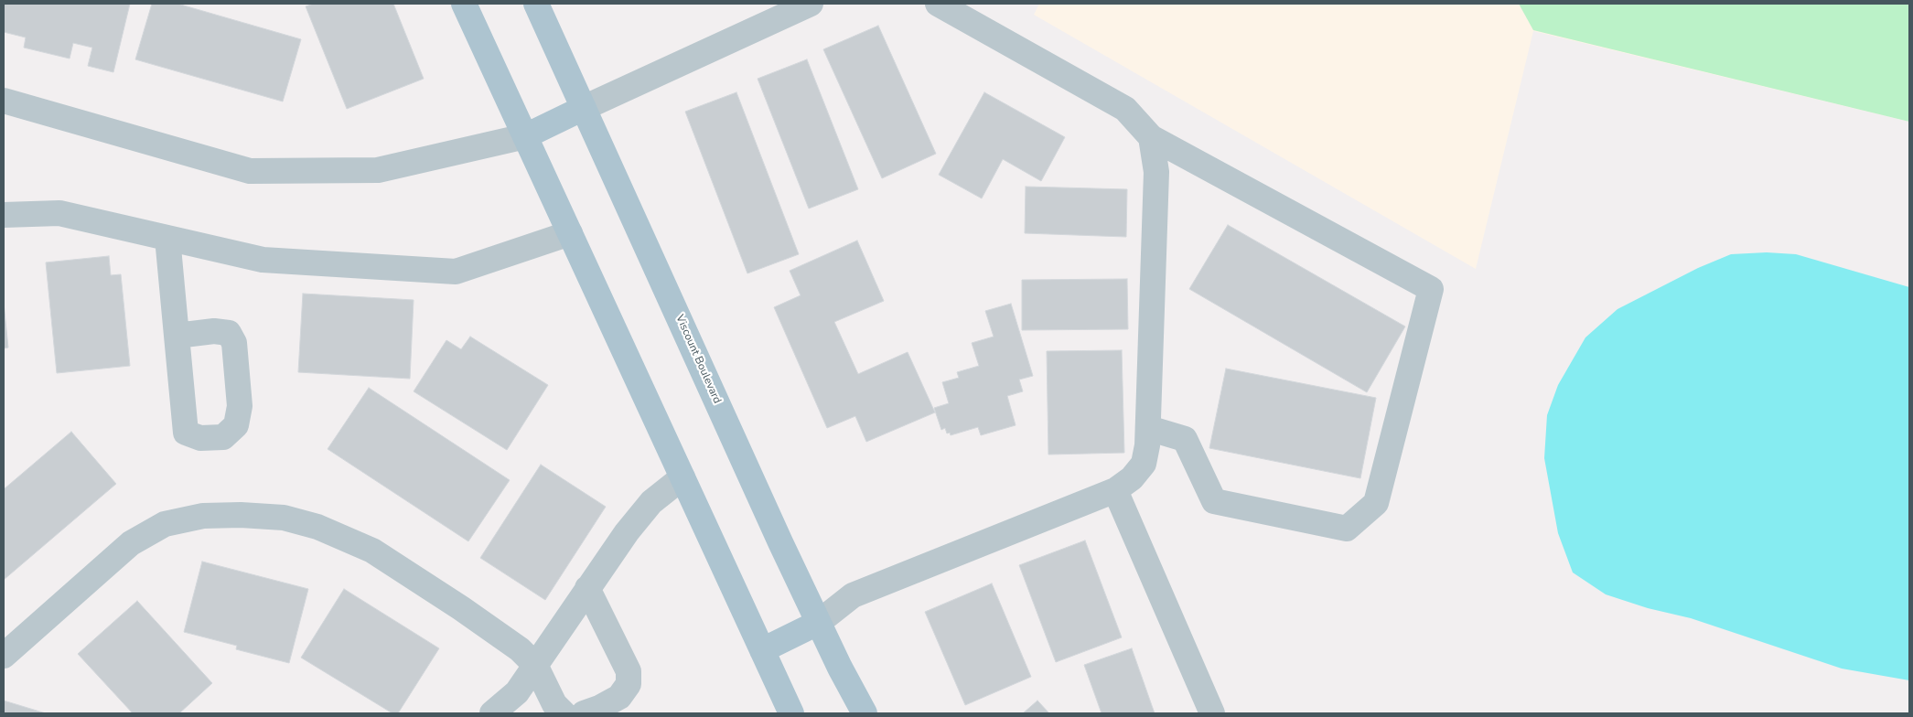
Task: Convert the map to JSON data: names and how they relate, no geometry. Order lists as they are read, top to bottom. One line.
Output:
{"streets":{"main road":["Viscount Boulevard"]}}
